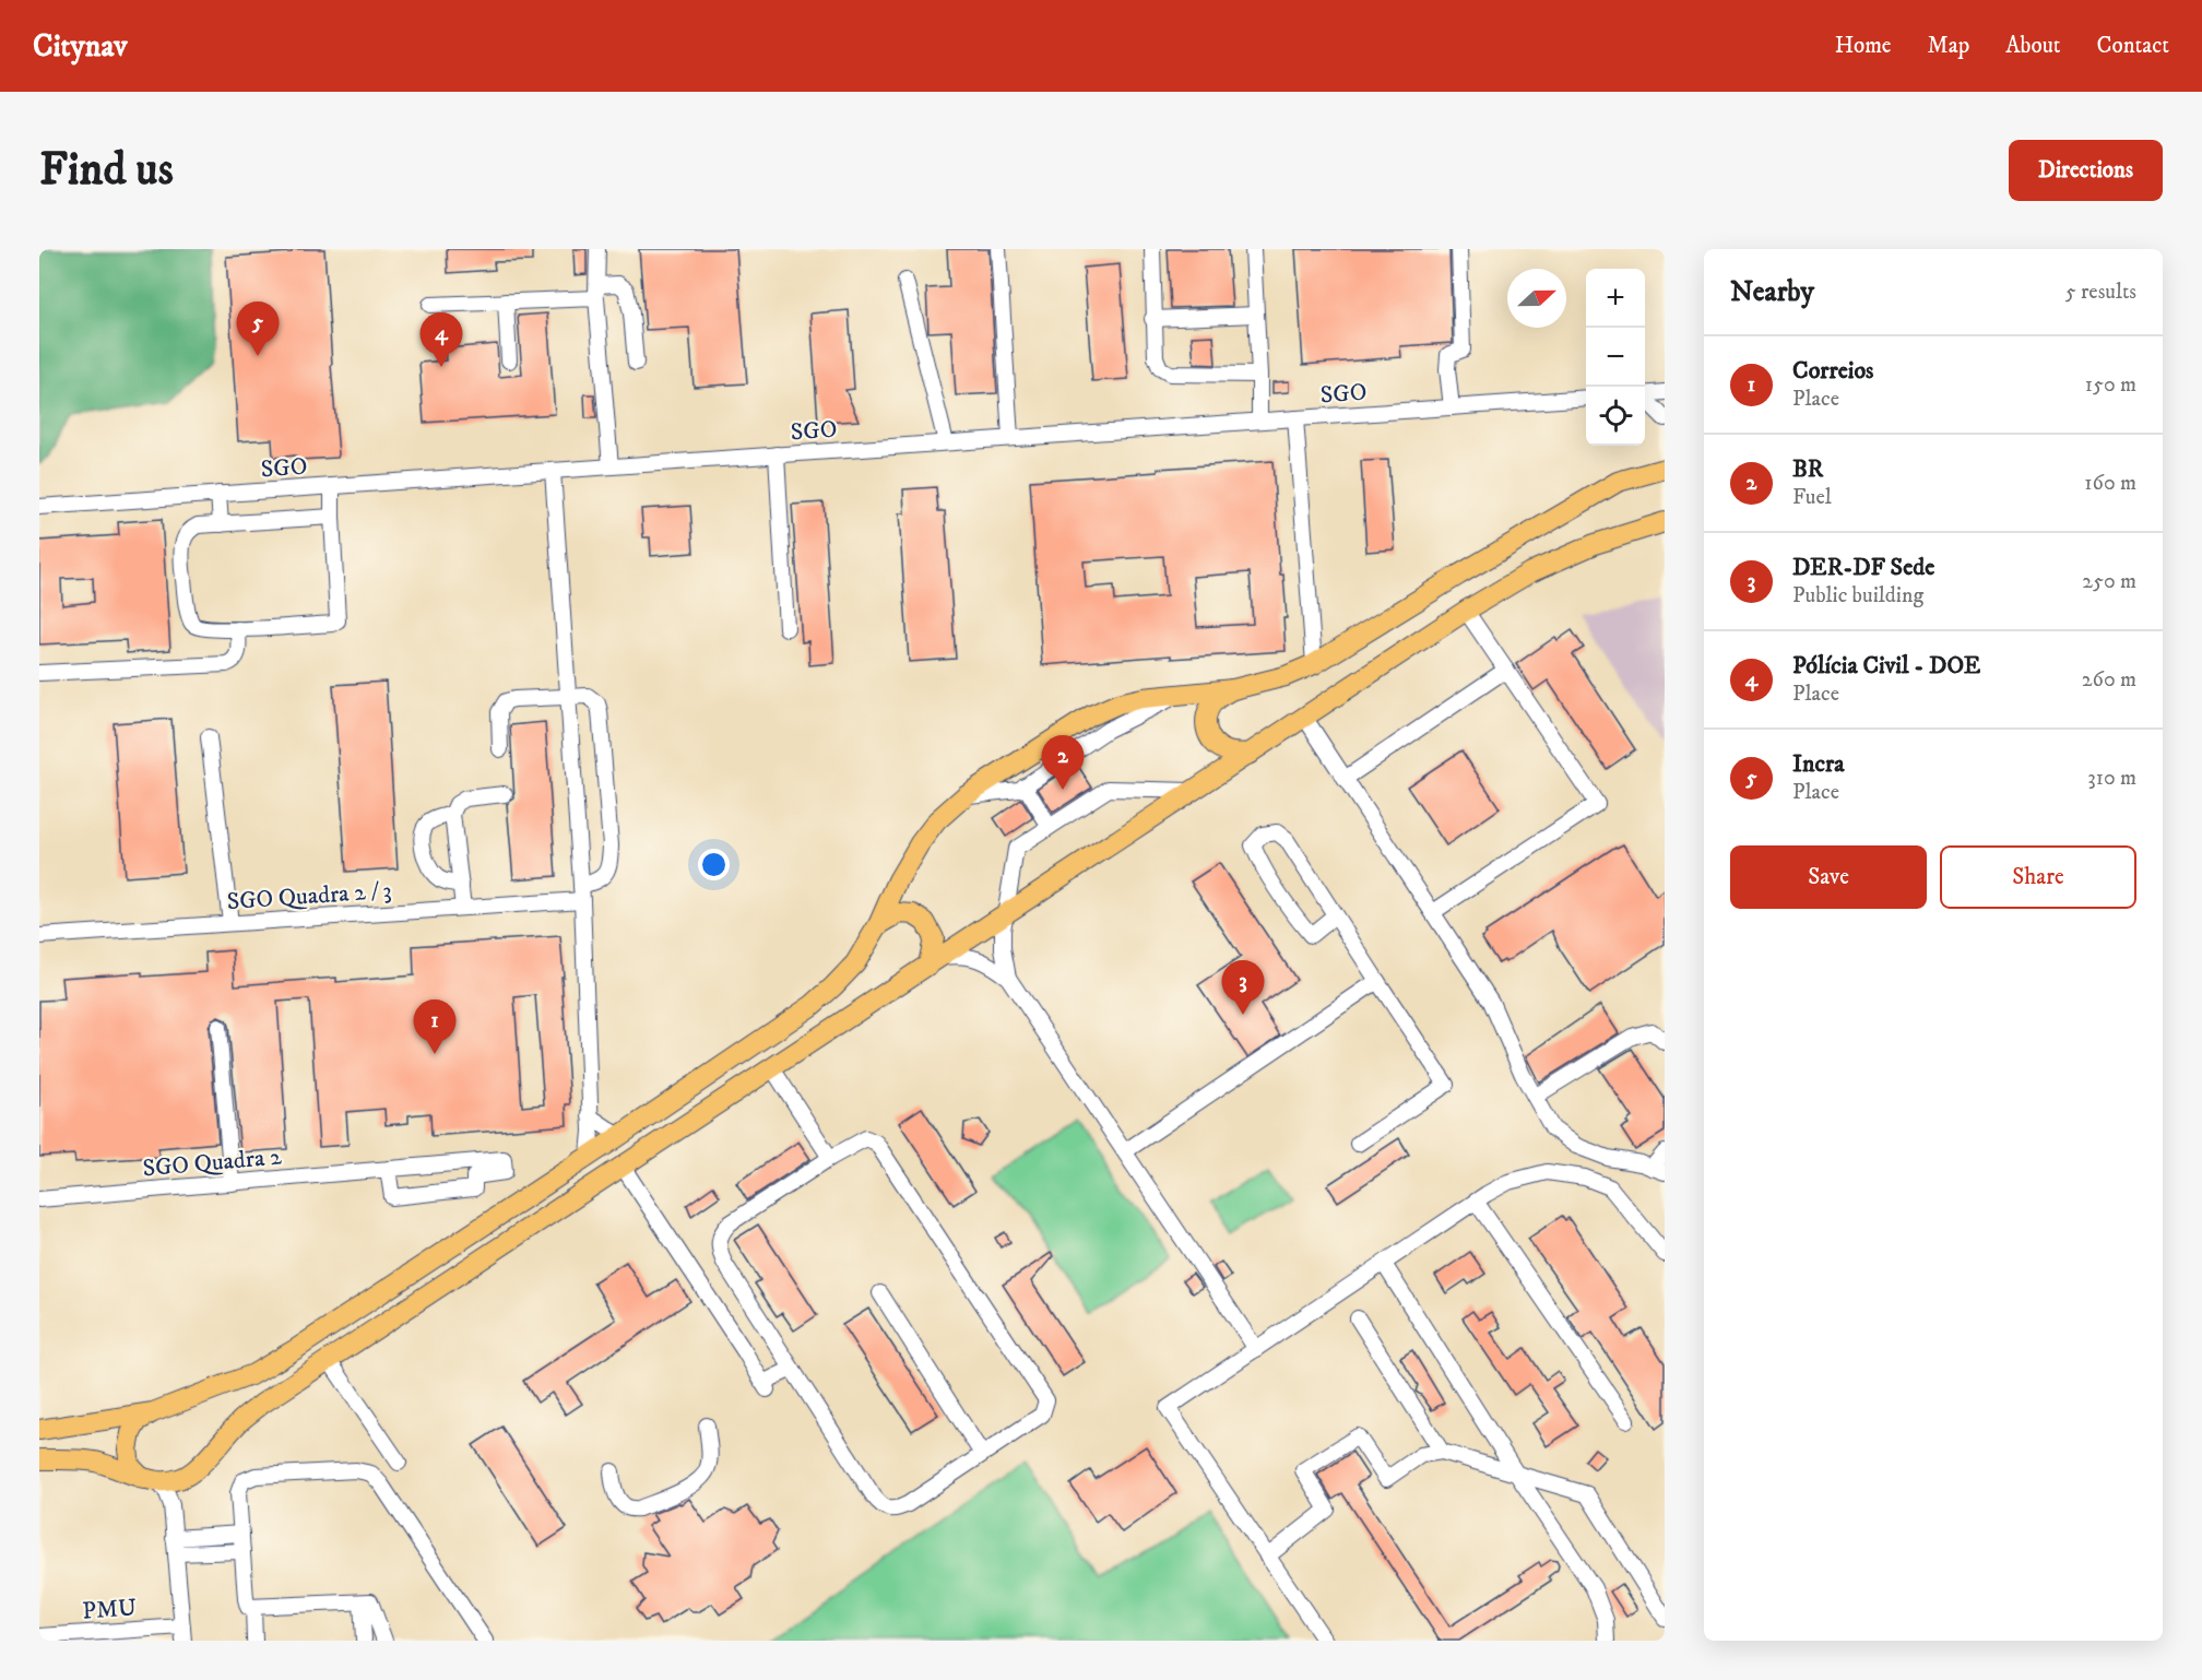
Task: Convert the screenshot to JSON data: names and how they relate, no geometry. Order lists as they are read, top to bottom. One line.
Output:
{"streets":{"street":["SGO","SGO Quadra 2 / 3","SGO Quadra 2","PMU"]},"north":"right","page":{"header":"Citynav","nav":["Home","Map","About","Contact"],"buttons":["Directions",["Save","Share"]],"title":"Find us","heading":["Nearby","5 results"],"map_buttons":["+","−"],"pins":["5","4","2","3","1"],"list":[{"mark":"1","name":"Correios","note":"Place","value":"150 m"},{"mark":"2","name":"BR","note":"Fuel","value":"160 m"},{"mark":"3","name":"DER-DF Sede","note":"Public building","value":"250 m"},{"mark":"4","name":"Pólícia Civil - DOE","note":"Place","value":"260 m"},{"mark":"5","name":"Incra","note":"Place","value":"310 m"}]}}
